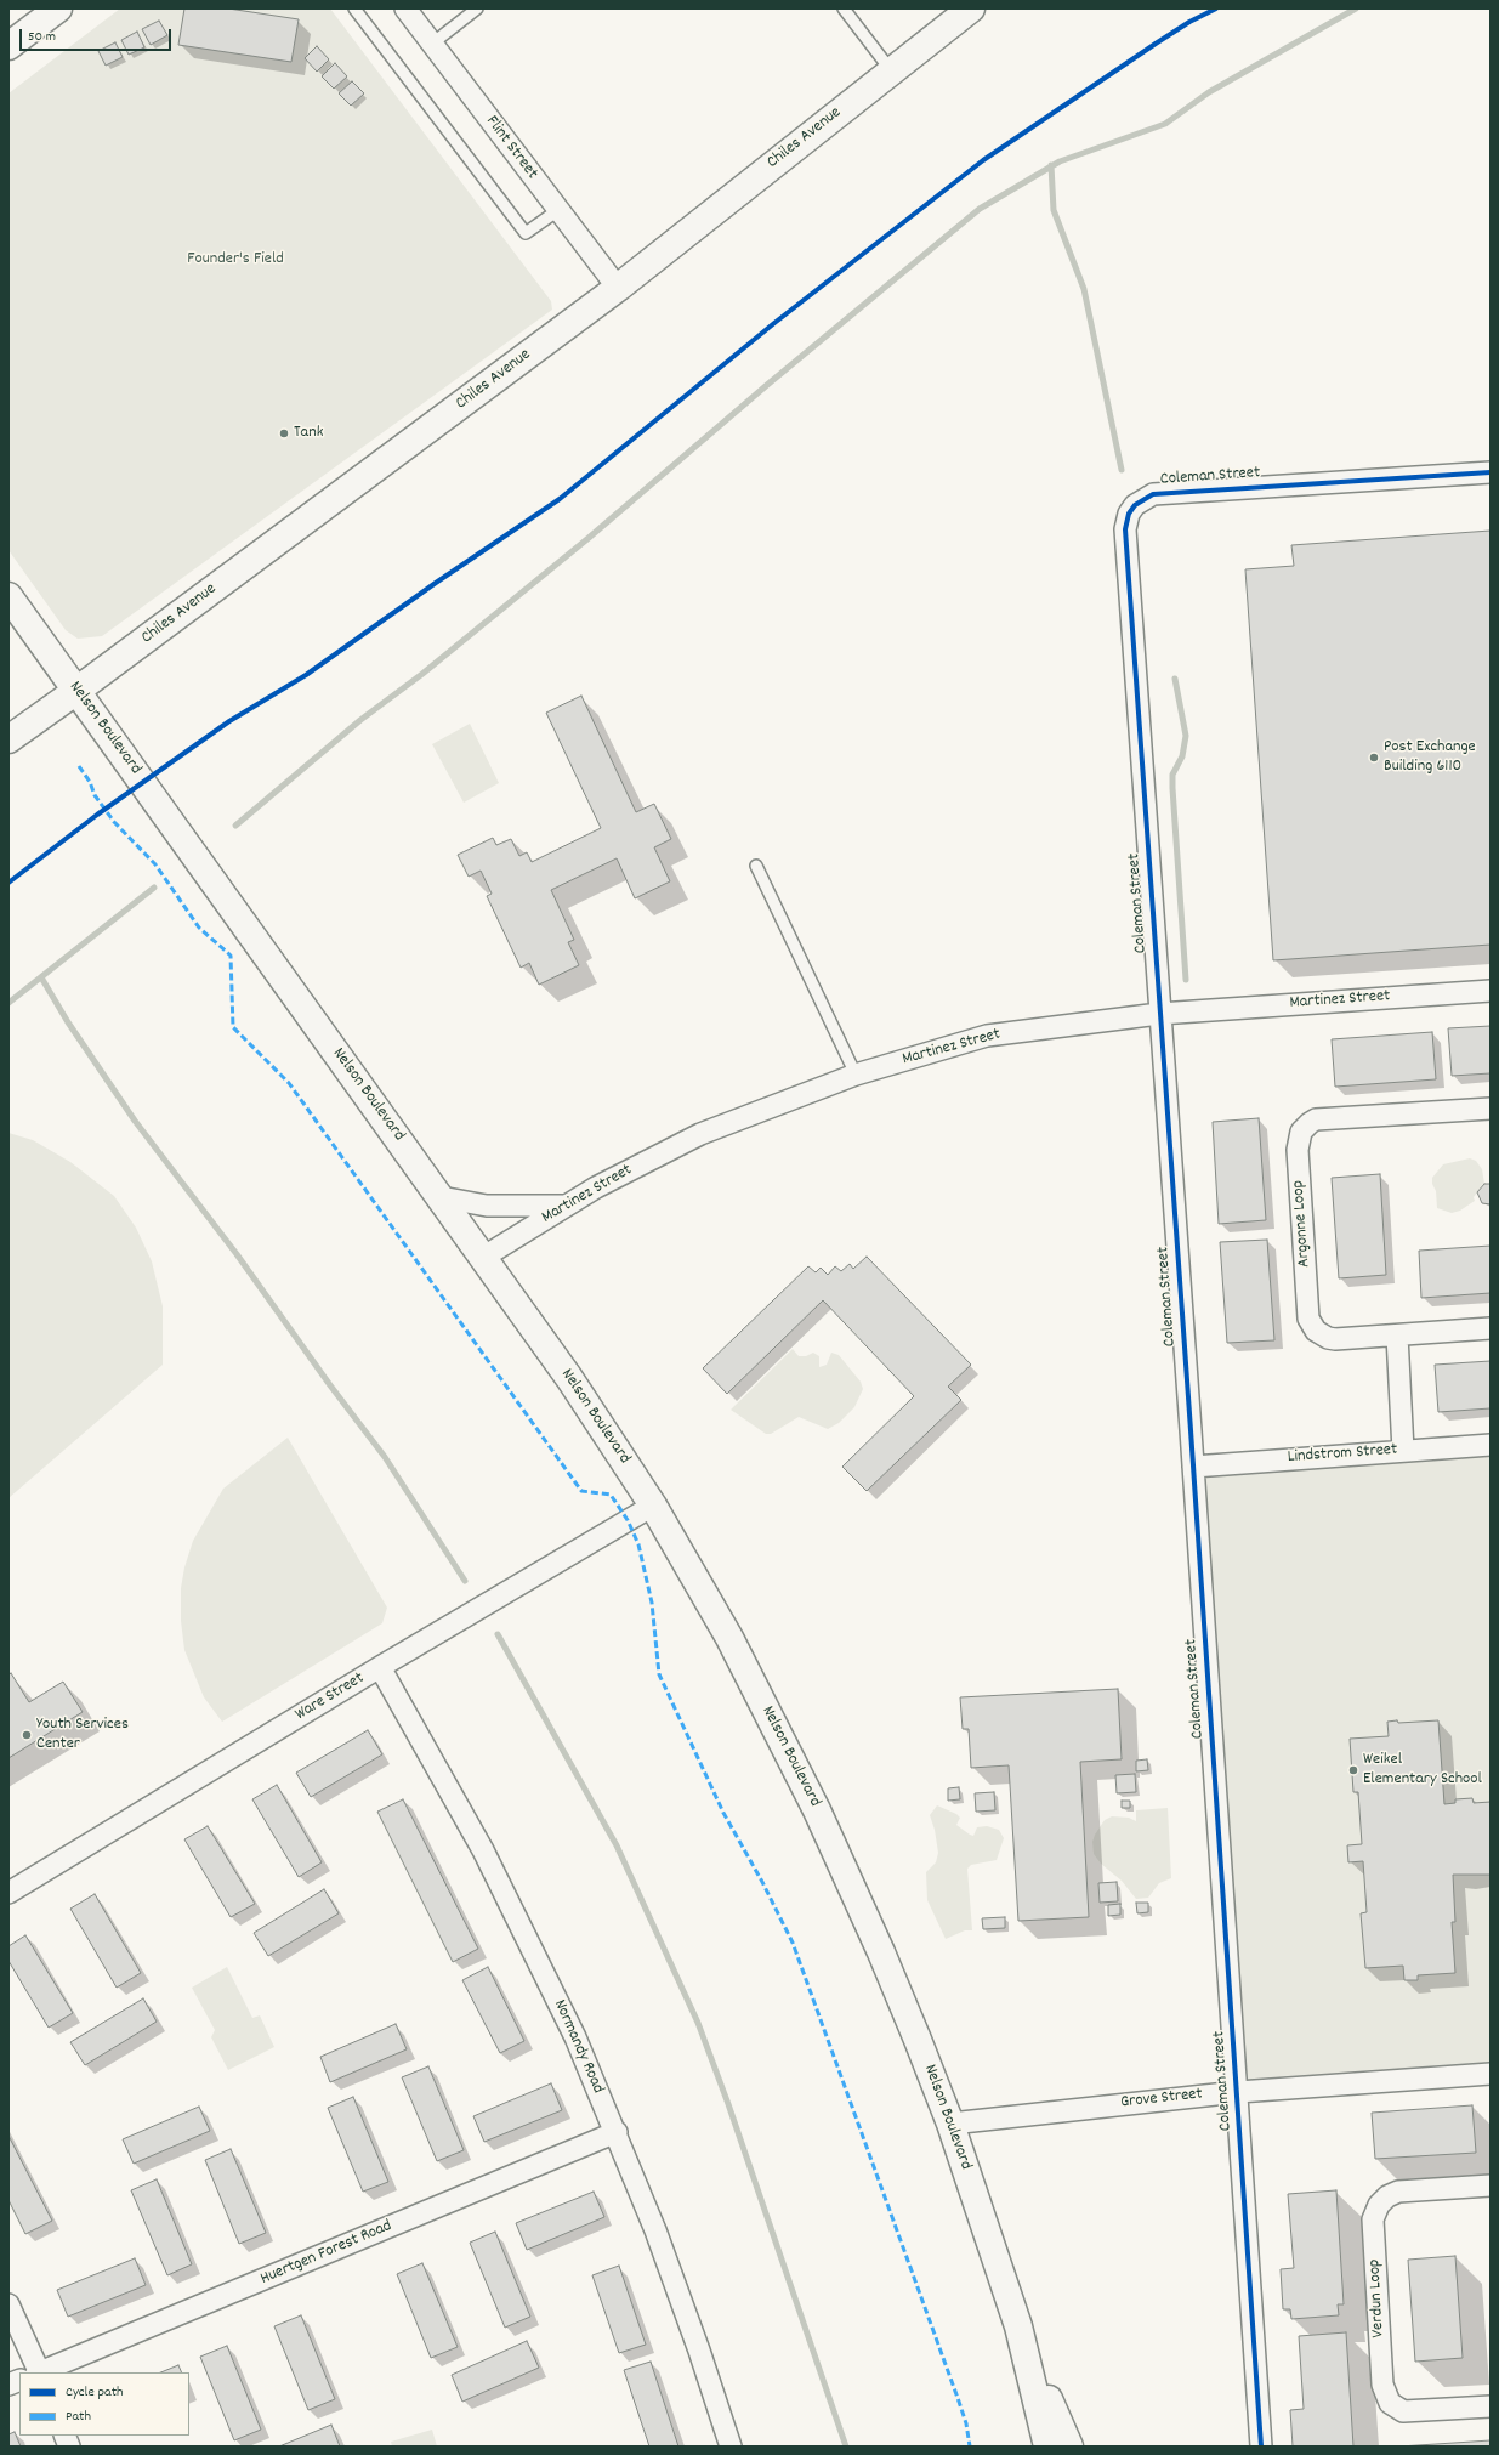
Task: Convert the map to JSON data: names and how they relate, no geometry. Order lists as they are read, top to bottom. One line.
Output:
{"streets":{"street":["Chiles Avenue","Flint Street","Coleman Street","Nelson Boulevard","Martinez Street","Argonne Loop","Lindstrom Street","Ware Street","Normandy Road","Grove Street","Huertgen Forest Road","Verdun Loop"]},"crossings":[["Chiles Avenue","Flint Street"],["Chiles Avenue","Nelson Boulevard"],["Coleman Street","Martinez Street"],["Coleman Street","Lindstrom Street"],["Coleman Street","Grove Street"],["Nelson Boulevard","Martinez Street"],["Nelson Boulevard","Ware Street"],["Nelson Boulevard","Grove Street"],["Ware Street","Normandy Road"],["Normandy Road","Huertgen Forest Road"]],"parks":["Founder's Field"],"places":["Tank","Post Exchange Building 6110","Youth Services Center","Weikel Elementary School"],"legend":["Cycle path","Path"],"scale_bar":"50 m"}
